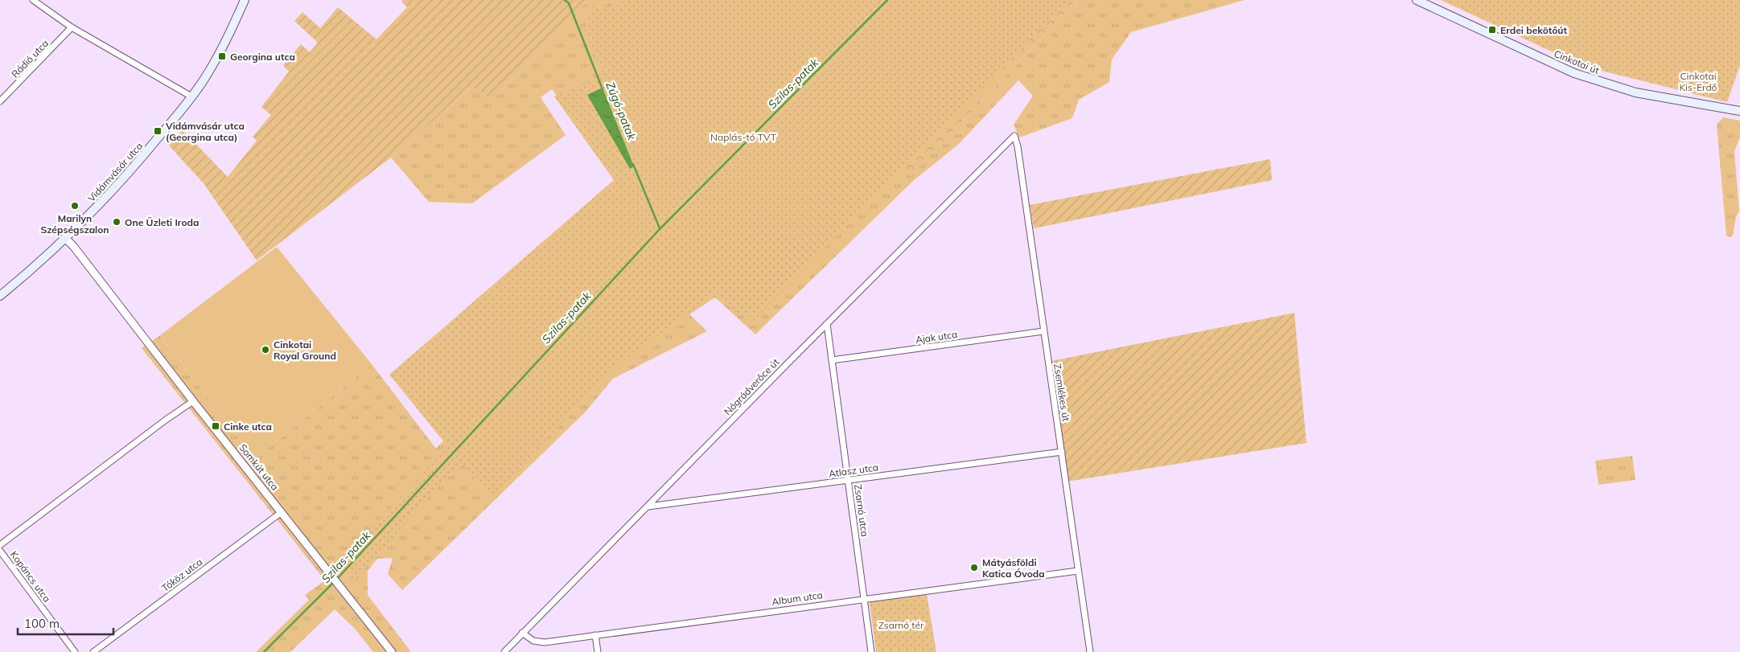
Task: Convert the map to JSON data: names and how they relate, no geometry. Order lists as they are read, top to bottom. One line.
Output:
{"streets":{"main road":["Cinkotai út","Vidámvásár utca"],"street":["Rádió utca","Ajak utca","Nógrádverőce út","Zsemlékes út","Somkút utca","Atlasz utca","Zsarnó utca","Tóköz utca","Kopáncs utca","Album utca"]},"crossings":[["Vidámvásár utca","Somkút utca"],["Ajak utca","Zsemlékes út"],["Ajak utca","Zsarnó utca"],["Nógrádverőce út","Zsemlékes út"],["Nógrádverőce út","Atlasz utca"],["Nógrádverőce út","Zsarnó utca"],["Nógrádverőce út","Album utca"],["Zsemlékes út","Atlasz utca"],["Zsemlékes út","Album utca"],["Somkút utca","Tóköz utca"],["Atlasz utca","Zsarnó utca"],["Zsarnó utca","Album utca"]],"water":["Szilas-patak","Zúgó-patak"],"parks":["Cinkotai Kis-Erdő","Naplás-tó TVT","Zsarnó tér"],"places":{"transit":["Erdei bekötőút","Georgina utca","Vidámvásár utca (Georgina utca)","Cinke utca"],"other":["Marilyn Szépségszalon","One Üzleti Iroda","Cinkotai Royal Ground","Mátyásföldi Katica Óvoda"]},"scale_bar":"100 m"}
